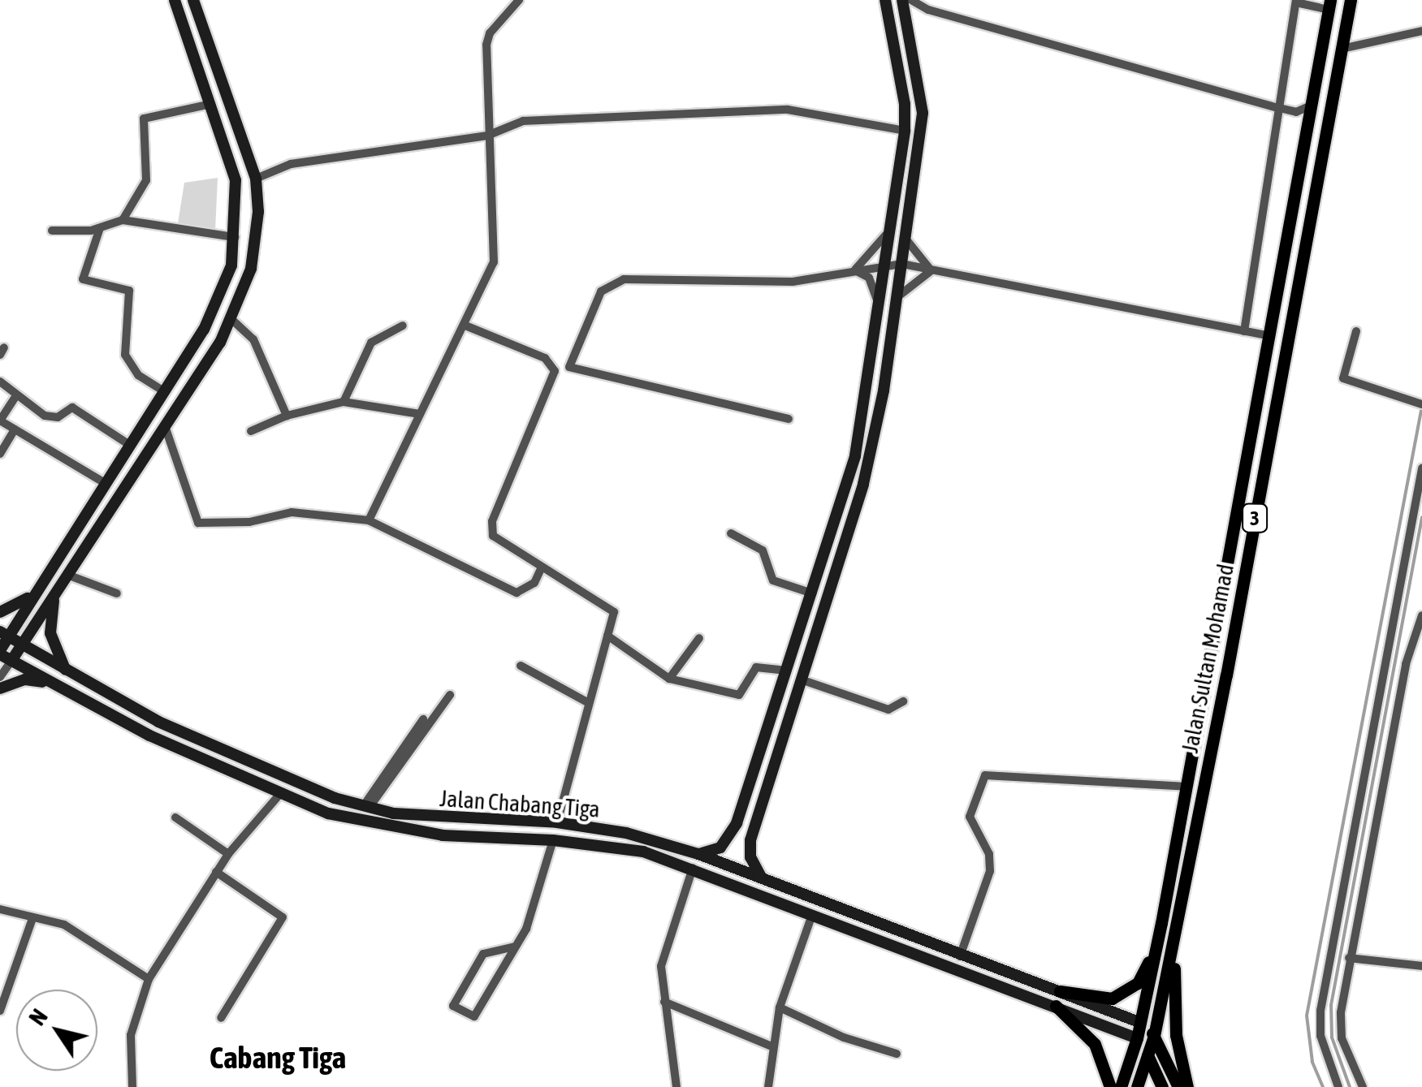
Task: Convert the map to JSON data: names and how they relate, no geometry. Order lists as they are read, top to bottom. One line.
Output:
{"streets":{"highway":["3","Jalan Sultan Mohamad"],"main road":["Jalan Chabang Tiga"]},"crossings":[["3","Jalan Sultan Mohamad"],["3","Jalan Chabang Tiga"],["Jalan Sultan Mohamad","Jalan Chabang Tiga"]],"districts":["Cabang Tiga"],"north":"top left"}
